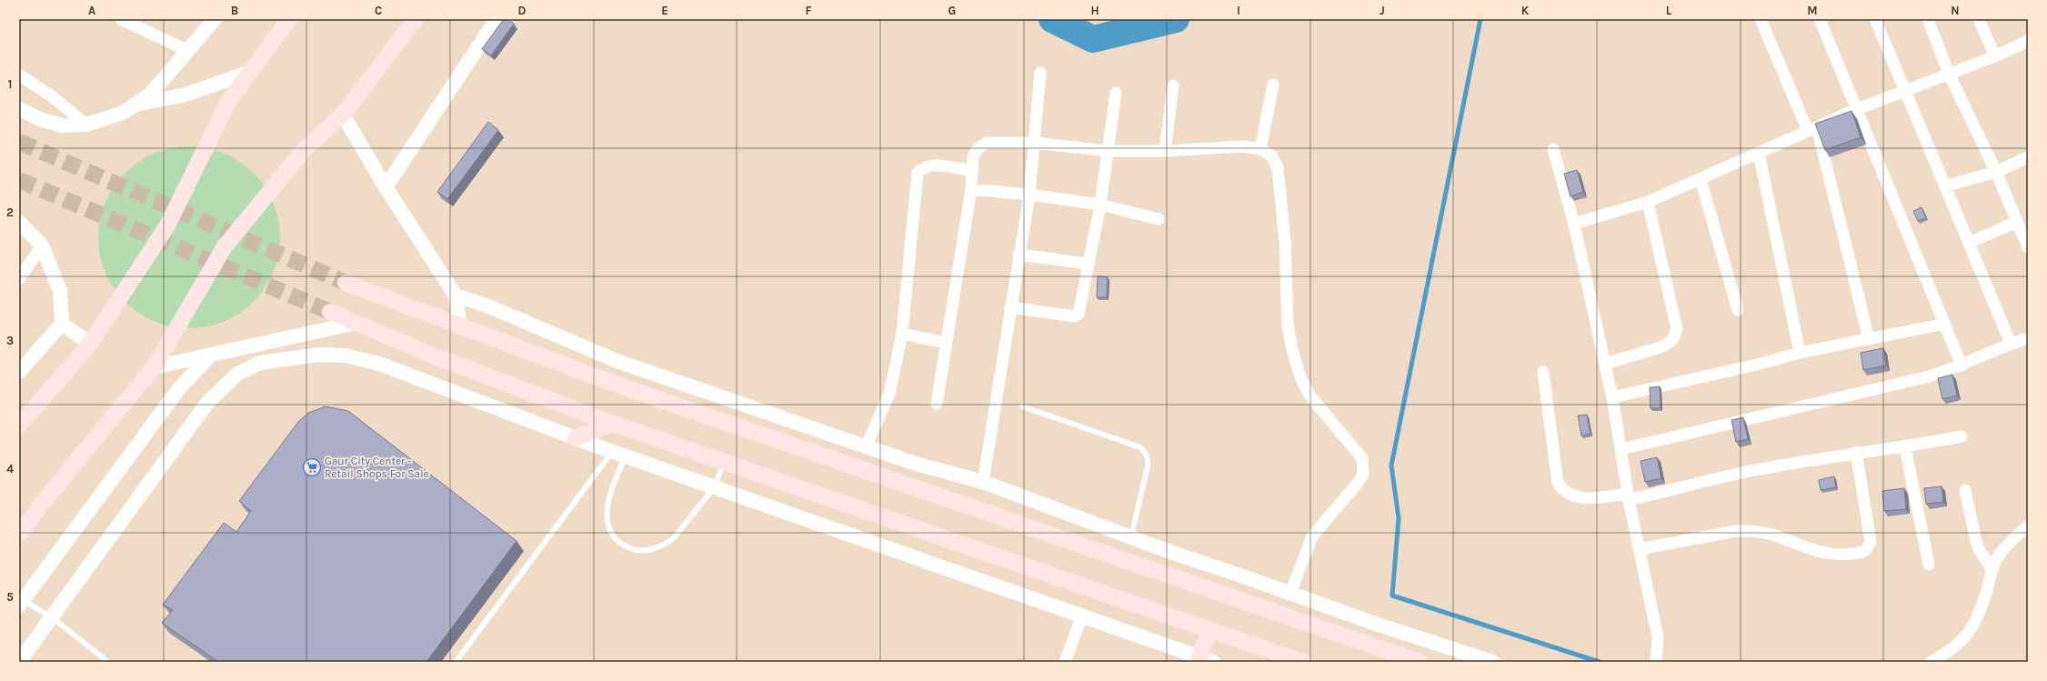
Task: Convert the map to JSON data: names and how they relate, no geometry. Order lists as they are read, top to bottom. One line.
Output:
{"places":{"supermarket":["Gaur City Center - Retail Shops For Sale"]},"grid":{"columns":["A","B","C","D","E","F","G","H","I","J","K","L","M","N"],"rows":["1","2","3","4","5"]}}
